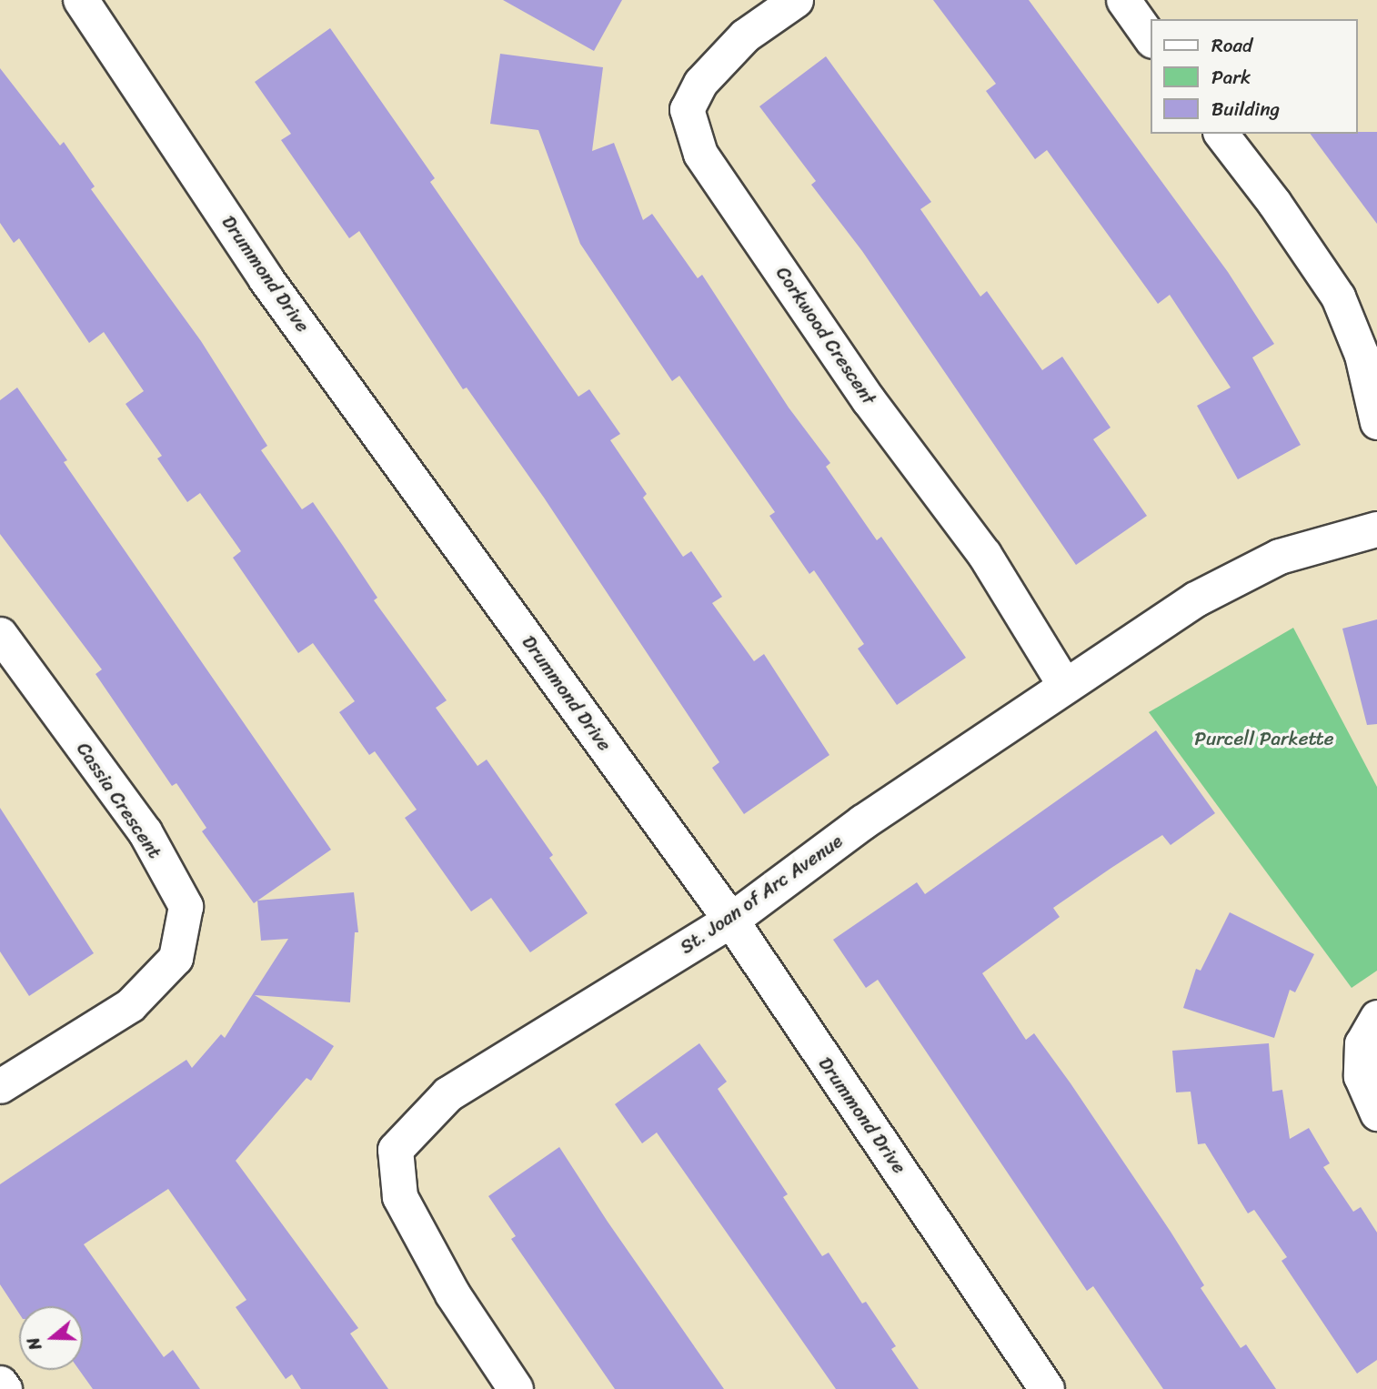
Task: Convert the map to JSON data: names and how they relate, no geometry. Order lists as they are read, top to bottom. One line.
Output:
{"streets":{"street":["Drummond Drive","Corkwood Crescent","Cassia Crescent","St. Joan of Arc Avenue"]},"crossings":[["Drummond Drive","St. Joan of Arc Avenue"],["Corkwood Crescent","St. Joan of Arc Avenue"]],"parks":["Purcell Parkette"],"legend":["Road","Park","Building"],"north":"left"}
